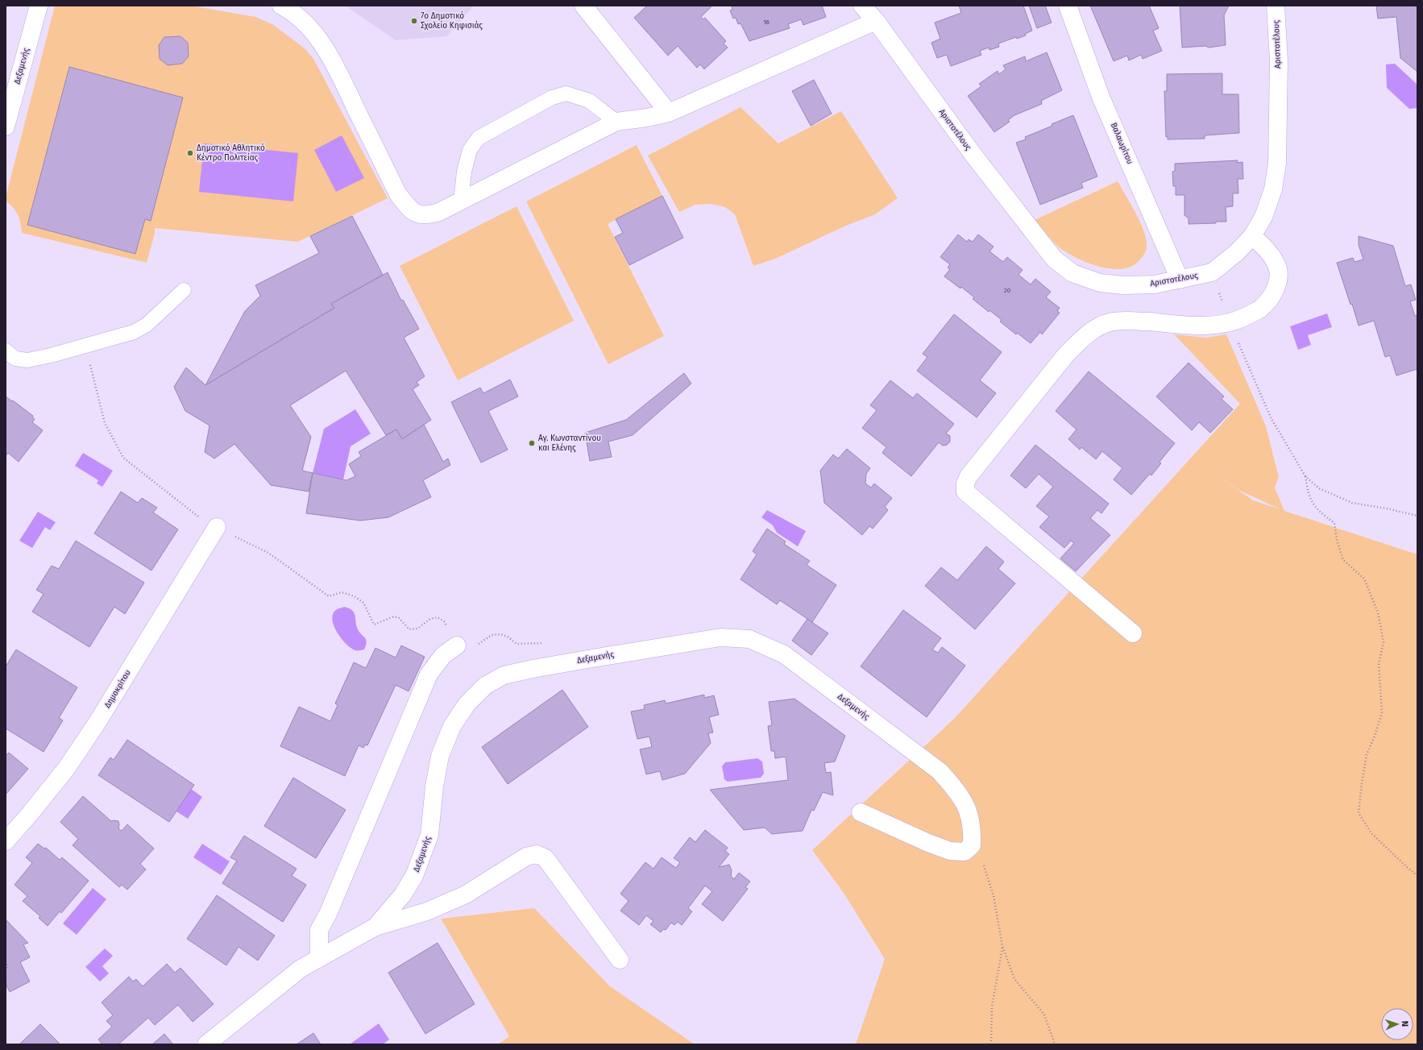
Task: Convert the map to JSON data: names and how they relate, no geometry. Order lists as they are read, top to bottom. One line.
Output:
{"streets":{"street":["Αριστοτέλους","Δεξαμενής","Βαλαωρίτου","Δημοκρίτου"]},"crossings":[["Αριστοτέλους","Βαλαωρίτου"]],"places":["7ο Δημοτικό Σχολείο Κηφισιάς","Δημοτικό Αθλητικό Κέντρο Πολιτείας","Αγ. Κωνσταντίνου και Ελένης"],"house_numbers":["16","20"],"north":"right"}
